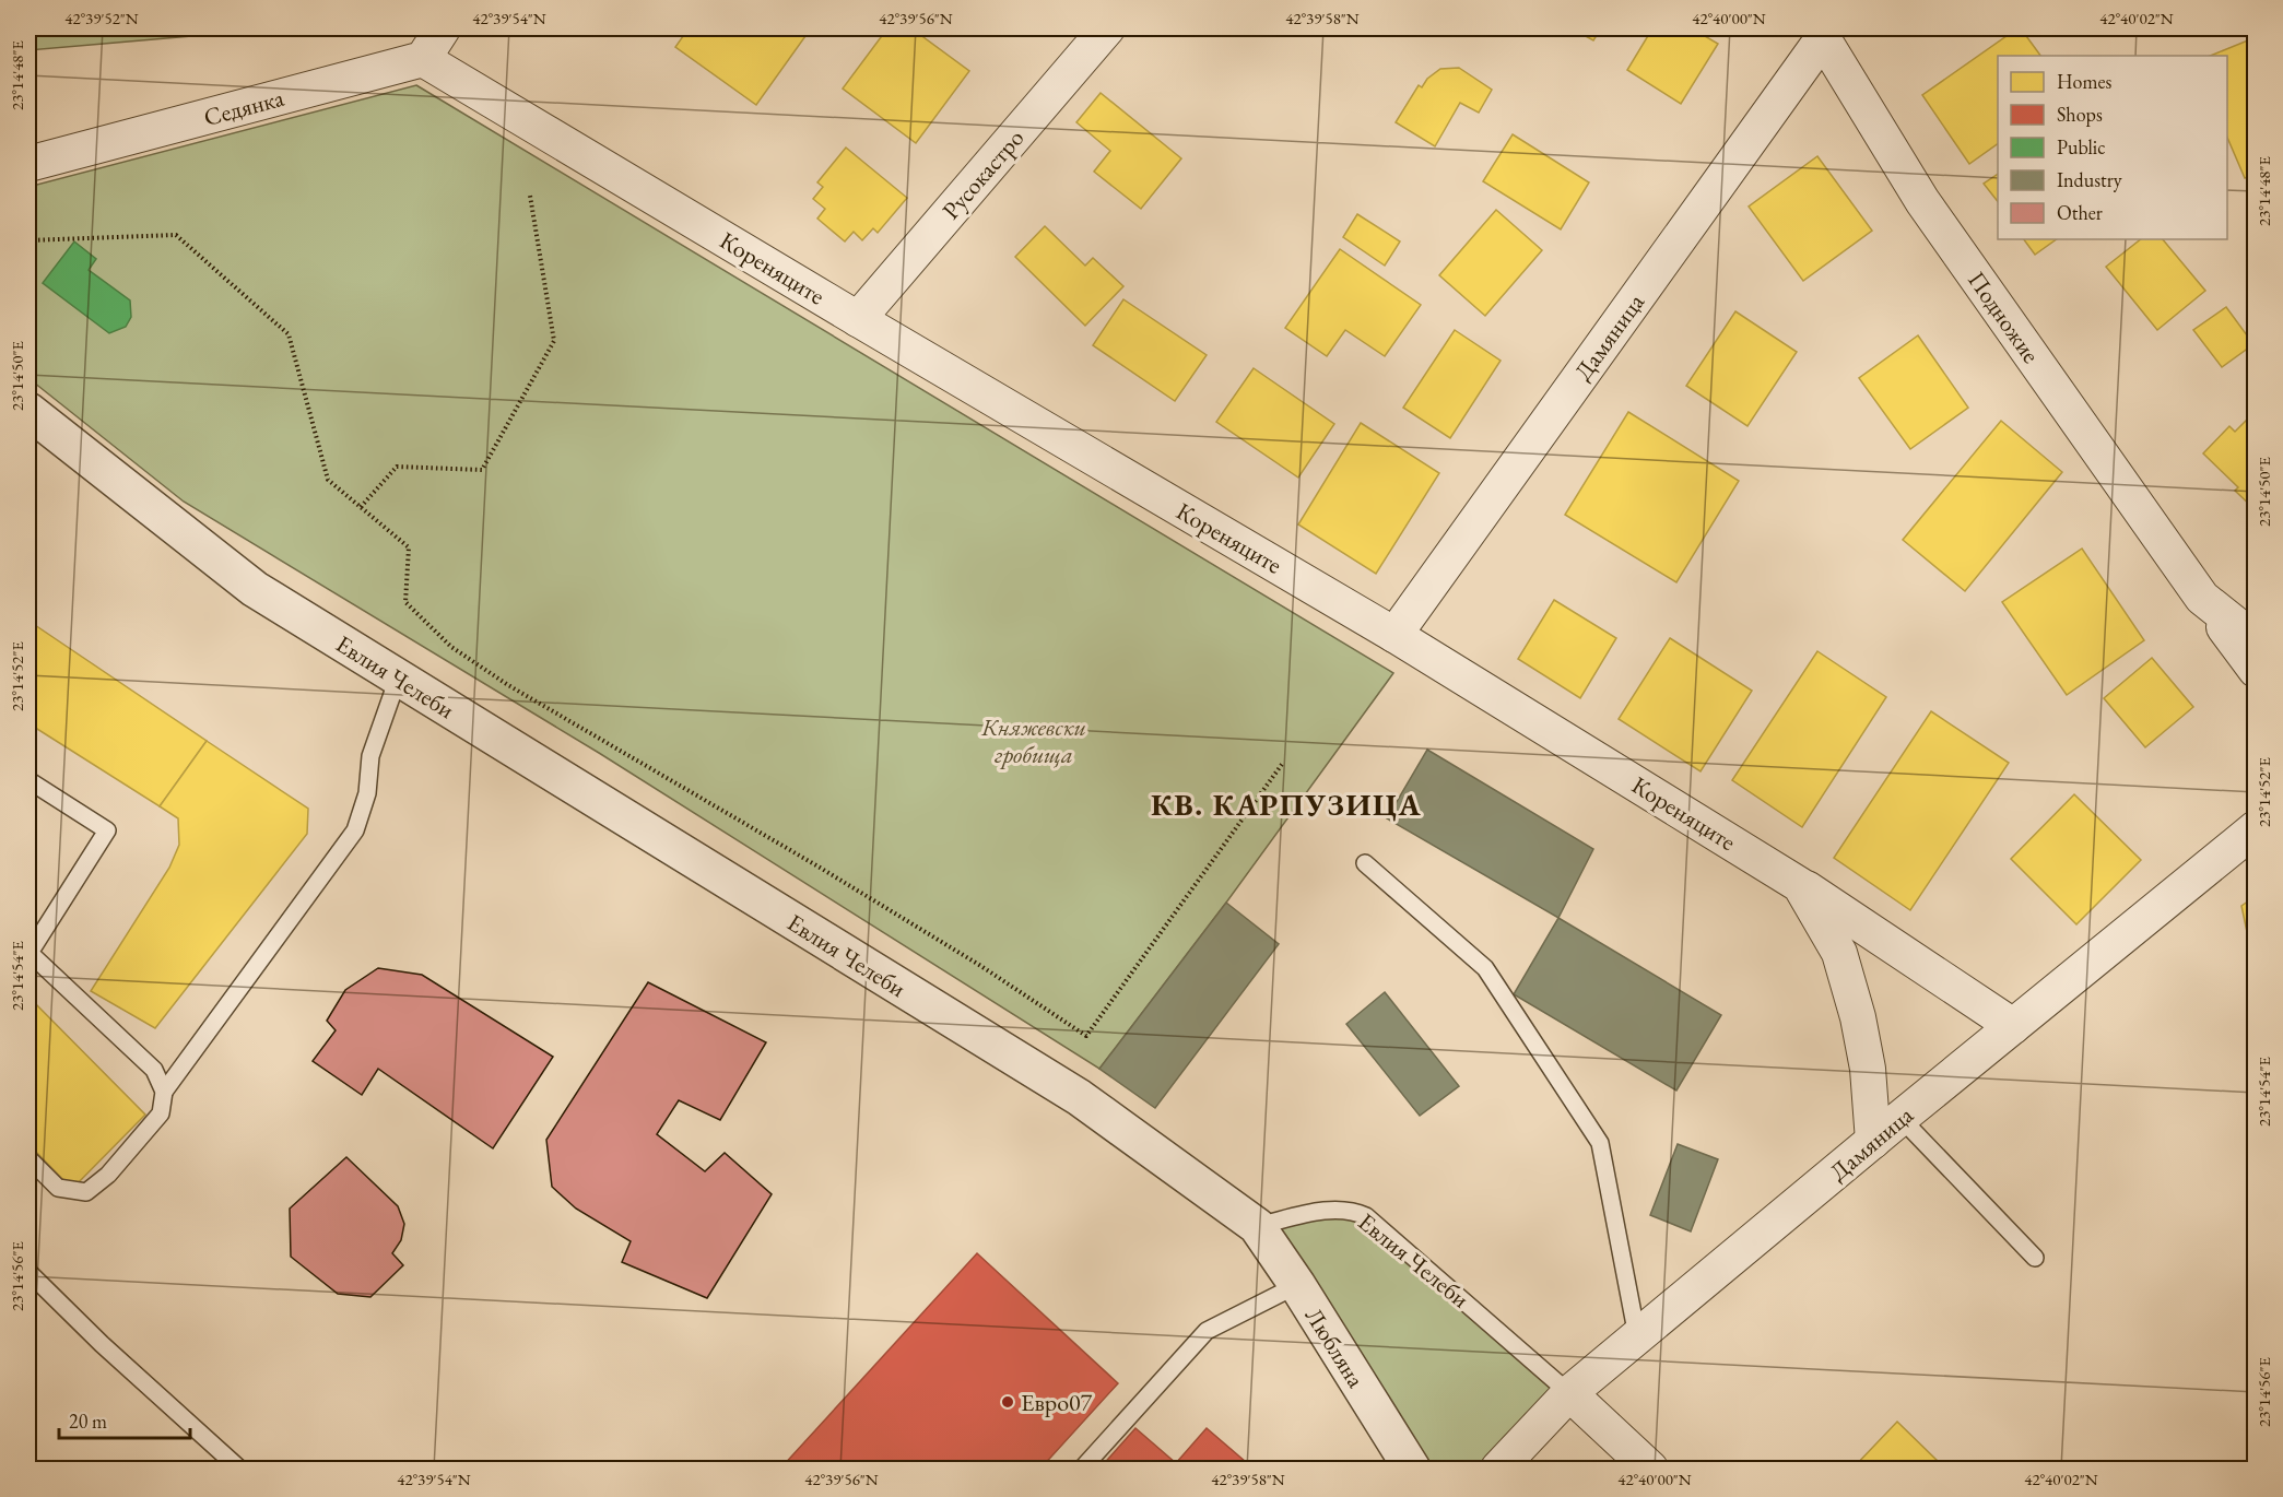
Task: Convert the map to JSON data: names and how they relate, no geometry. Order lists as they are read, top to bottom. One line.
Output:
{"streets":{"street":["Седянка","Русокастро","Кореняците","Подножие","Дамяница","Евлия Челеби","Любляна"]},"crossings":[["Седянка","Кореняците"],["Русокастро","Кореняците"],["Кореняците","Дамяница"],["Подножие","Дамяница"],["Дамяница","Евлия Челеби"],["Евлия Челеби","Любляна"]],"districts":["КВ. КАРПУЗИЦА"],"parks":["Княжевски гробища"],"places":["Евро07"],"legend":["Homes","Shops","Public","Industry","Other"],"scale_bar":"20 m","coordinates":["42°39'52\"N","42°39'54\"N","42°39'56\"N","42°39'58\"N","42°40'00\"N","42°40'02\"N","23°14'48\"E","23°14'50\"E","23°14'52\"E","23°14'54\"E","23°14'56\"E"]}
